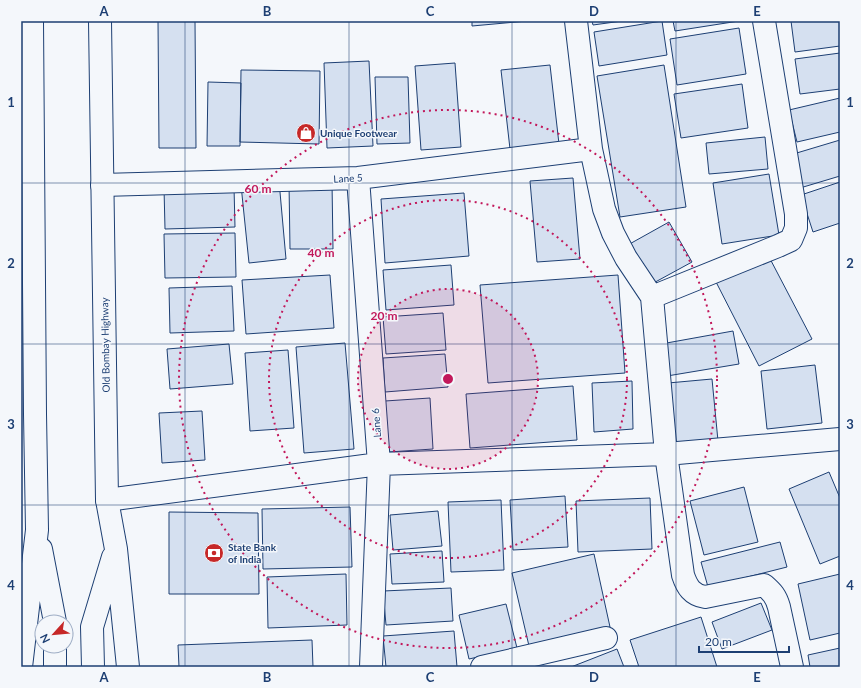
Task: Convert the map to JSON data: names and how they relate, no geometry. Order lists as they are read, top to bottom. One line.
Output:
{"streets":{"street":["Lane 5","Old Bombay Highway","Lane 6"]},"crossings":[["Lane 5","Old Bombay Highway"],["Lane 5","Lane 6"]],"places":{"shop":["Unique Footwear"],"bank":["State Bank of India"]},"scale_bar":"20 m","north":"bottom left","grid":{"columns":["A","B","C","D","E"],"rows":["1","2","3","4"]},"rings":["60 m","40 m","20 m"]}
